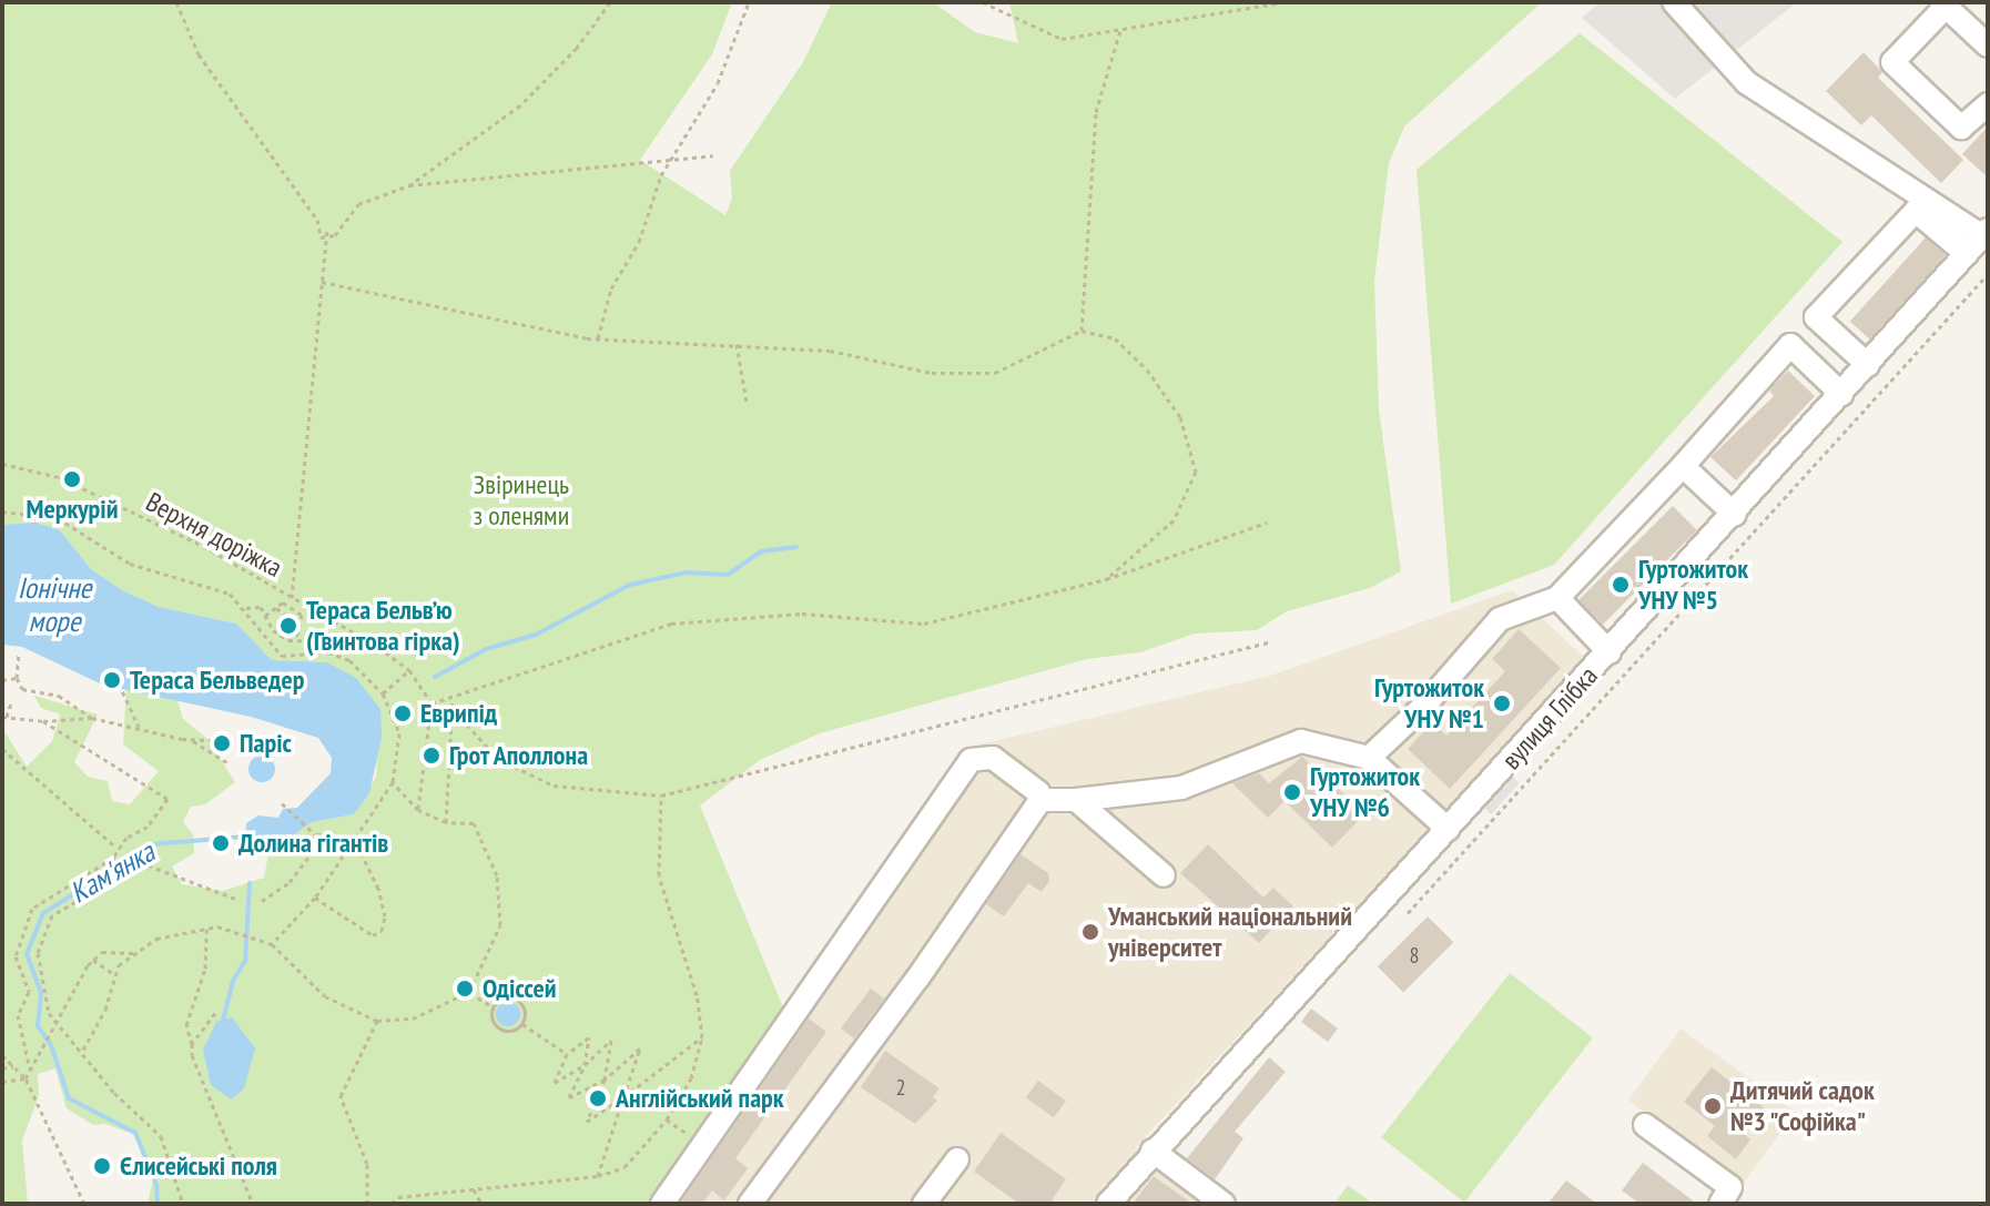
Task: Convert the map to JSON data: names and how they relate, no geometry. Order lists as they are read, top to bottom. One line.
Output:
{"streets":{"street":["вулиця Глібка"],"path":["Верхня доріжка"]},"water":["Іонічне море","Кам'янка"],"parks":["Звіринець з оленями"],"places":["Меркурій","Гуртожиток УНУ №5","Тераса Бельв’ю (Гвинтова гірка)","Тераса Бельведер","Гуртожиток УНУ №1","Еврипід","Паріс","Грот Аполлона","Гуртожиток УНУ №6","Долина гігантів","Уманський національний університет","Одіссей","Англійський парк","Дитячий садок №3 \"Софійка\"","Єлисейські поля"],"house_numbers":["8","2"]}
